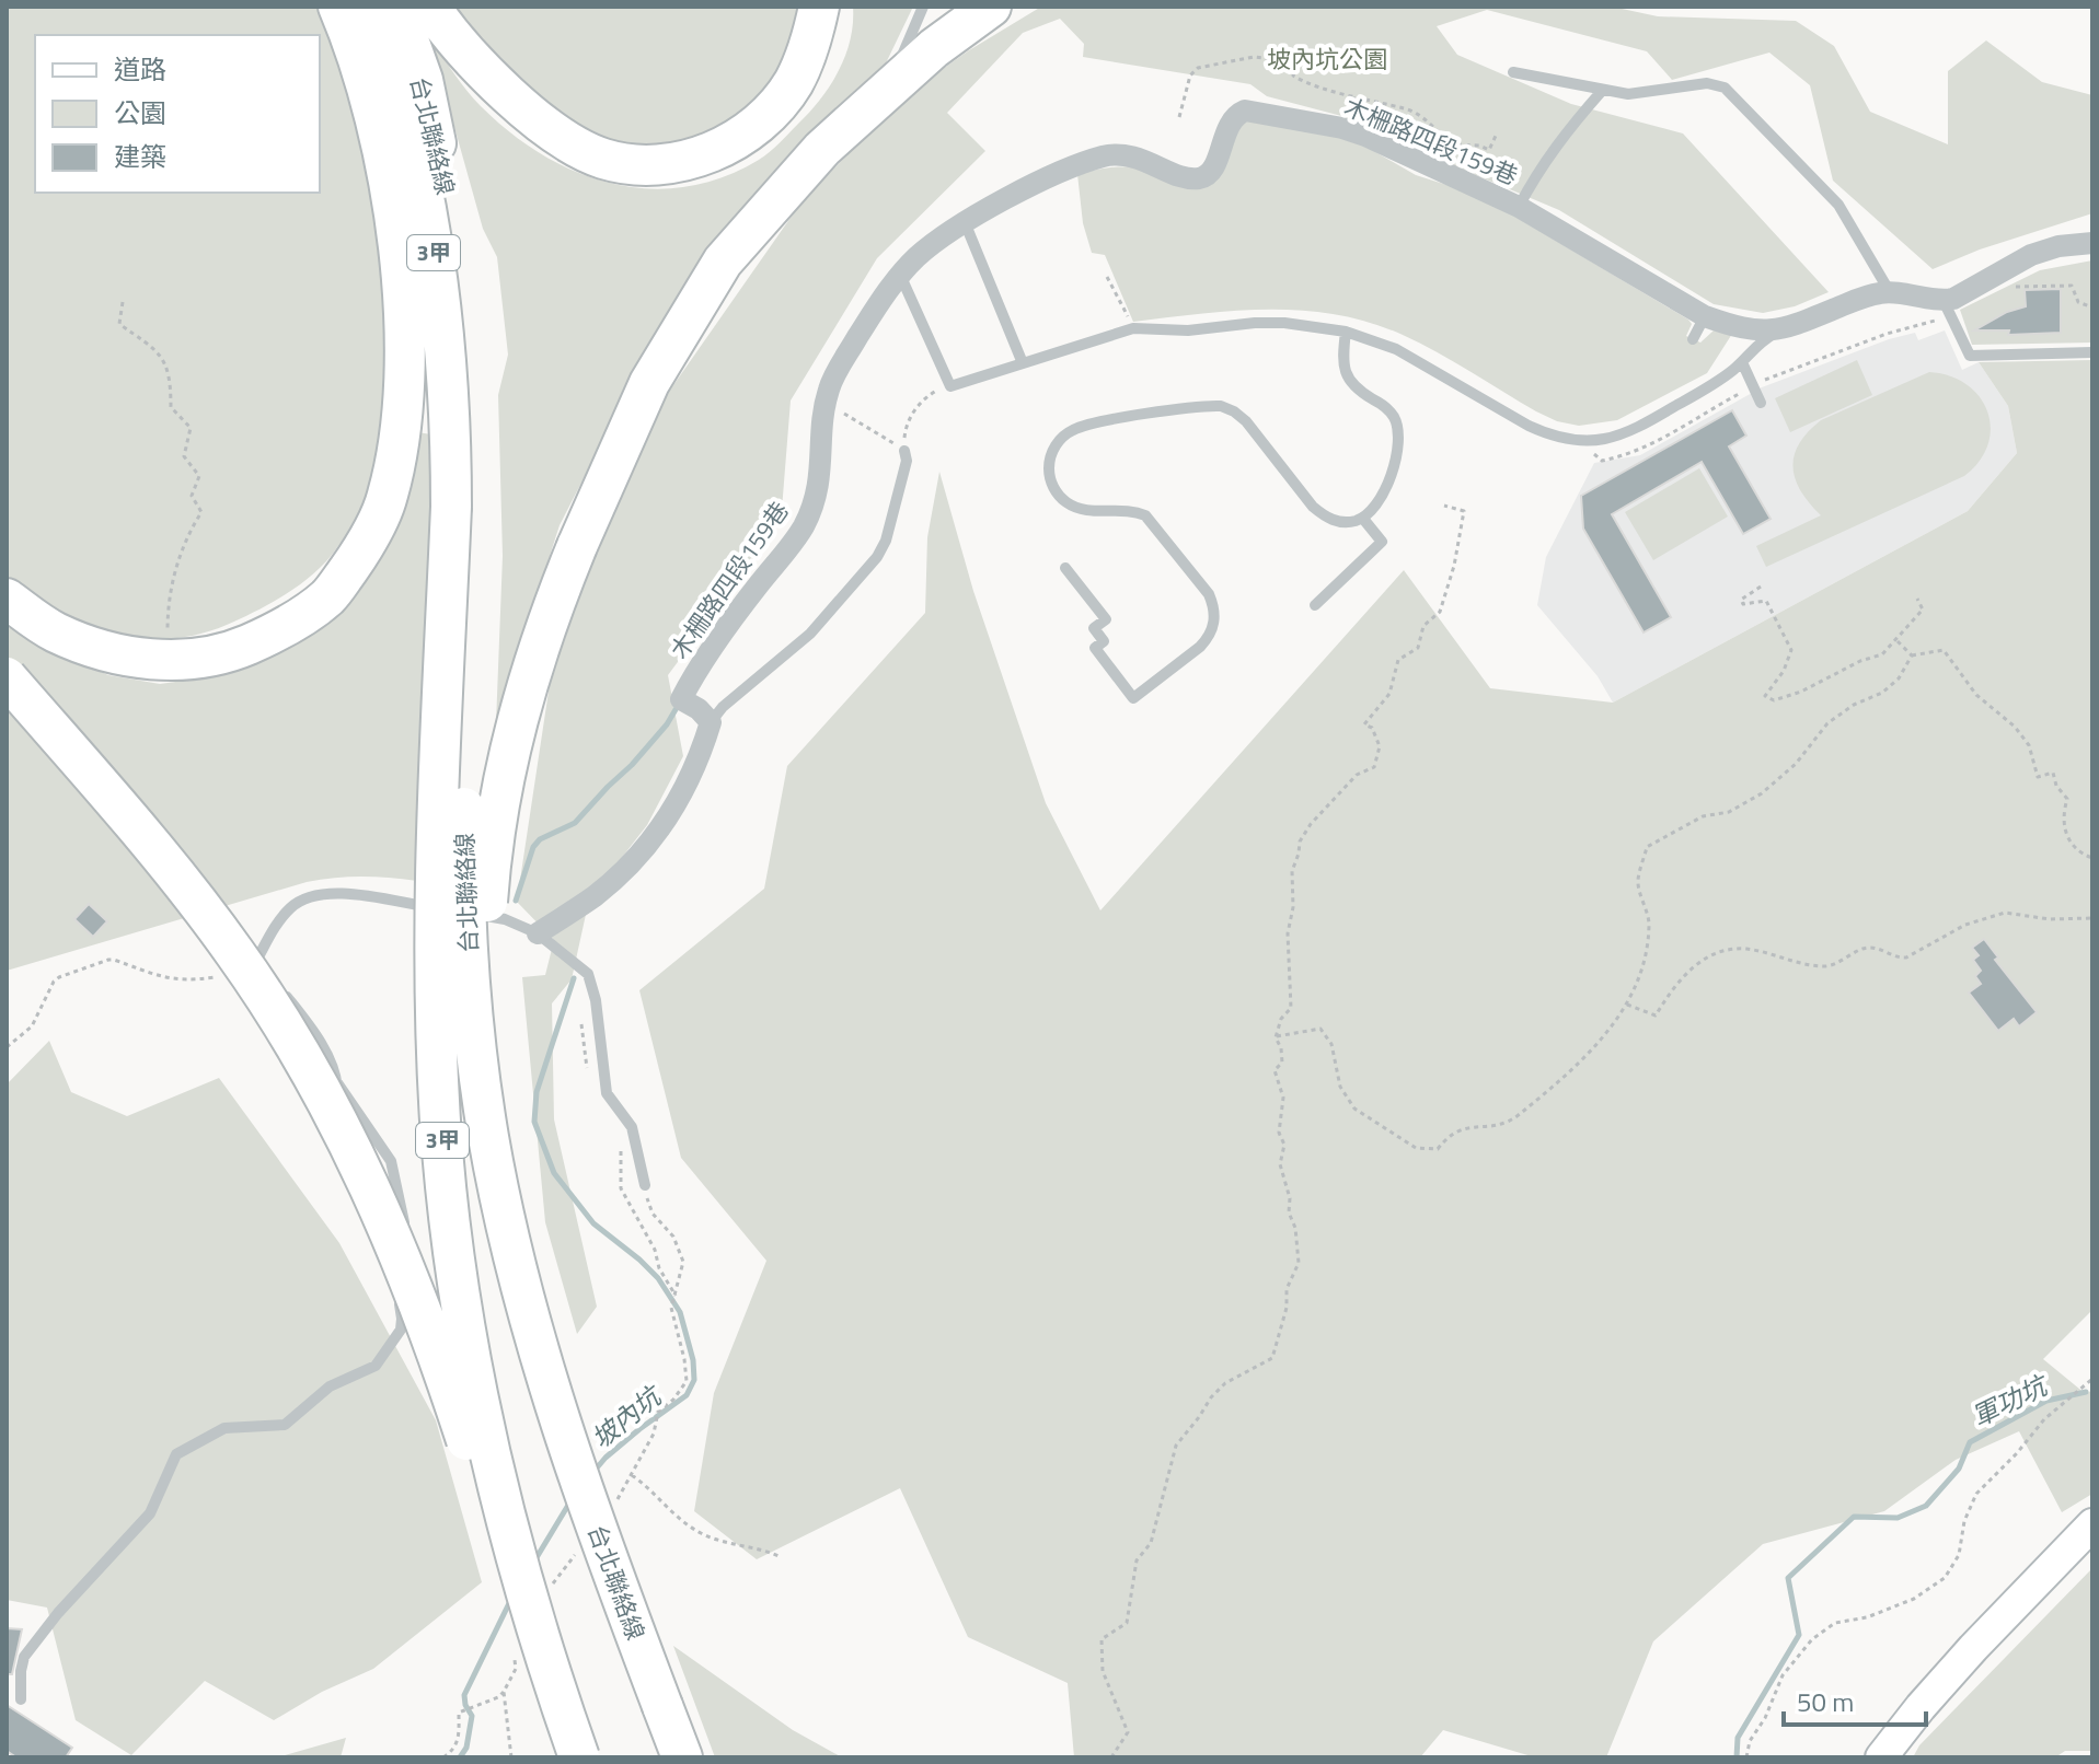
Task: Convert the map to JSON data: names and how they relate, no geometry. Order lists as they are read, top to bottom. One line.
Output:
{"streets":{"highway":["台北聯絡線","3甲"],"street":["木柵路四段159巷"]},"water":["軍功坑","坡內坑"],"parks":["坡內坑公園"],"legend":["道路","公園","建築"],"scale_bar":"50 m"}
